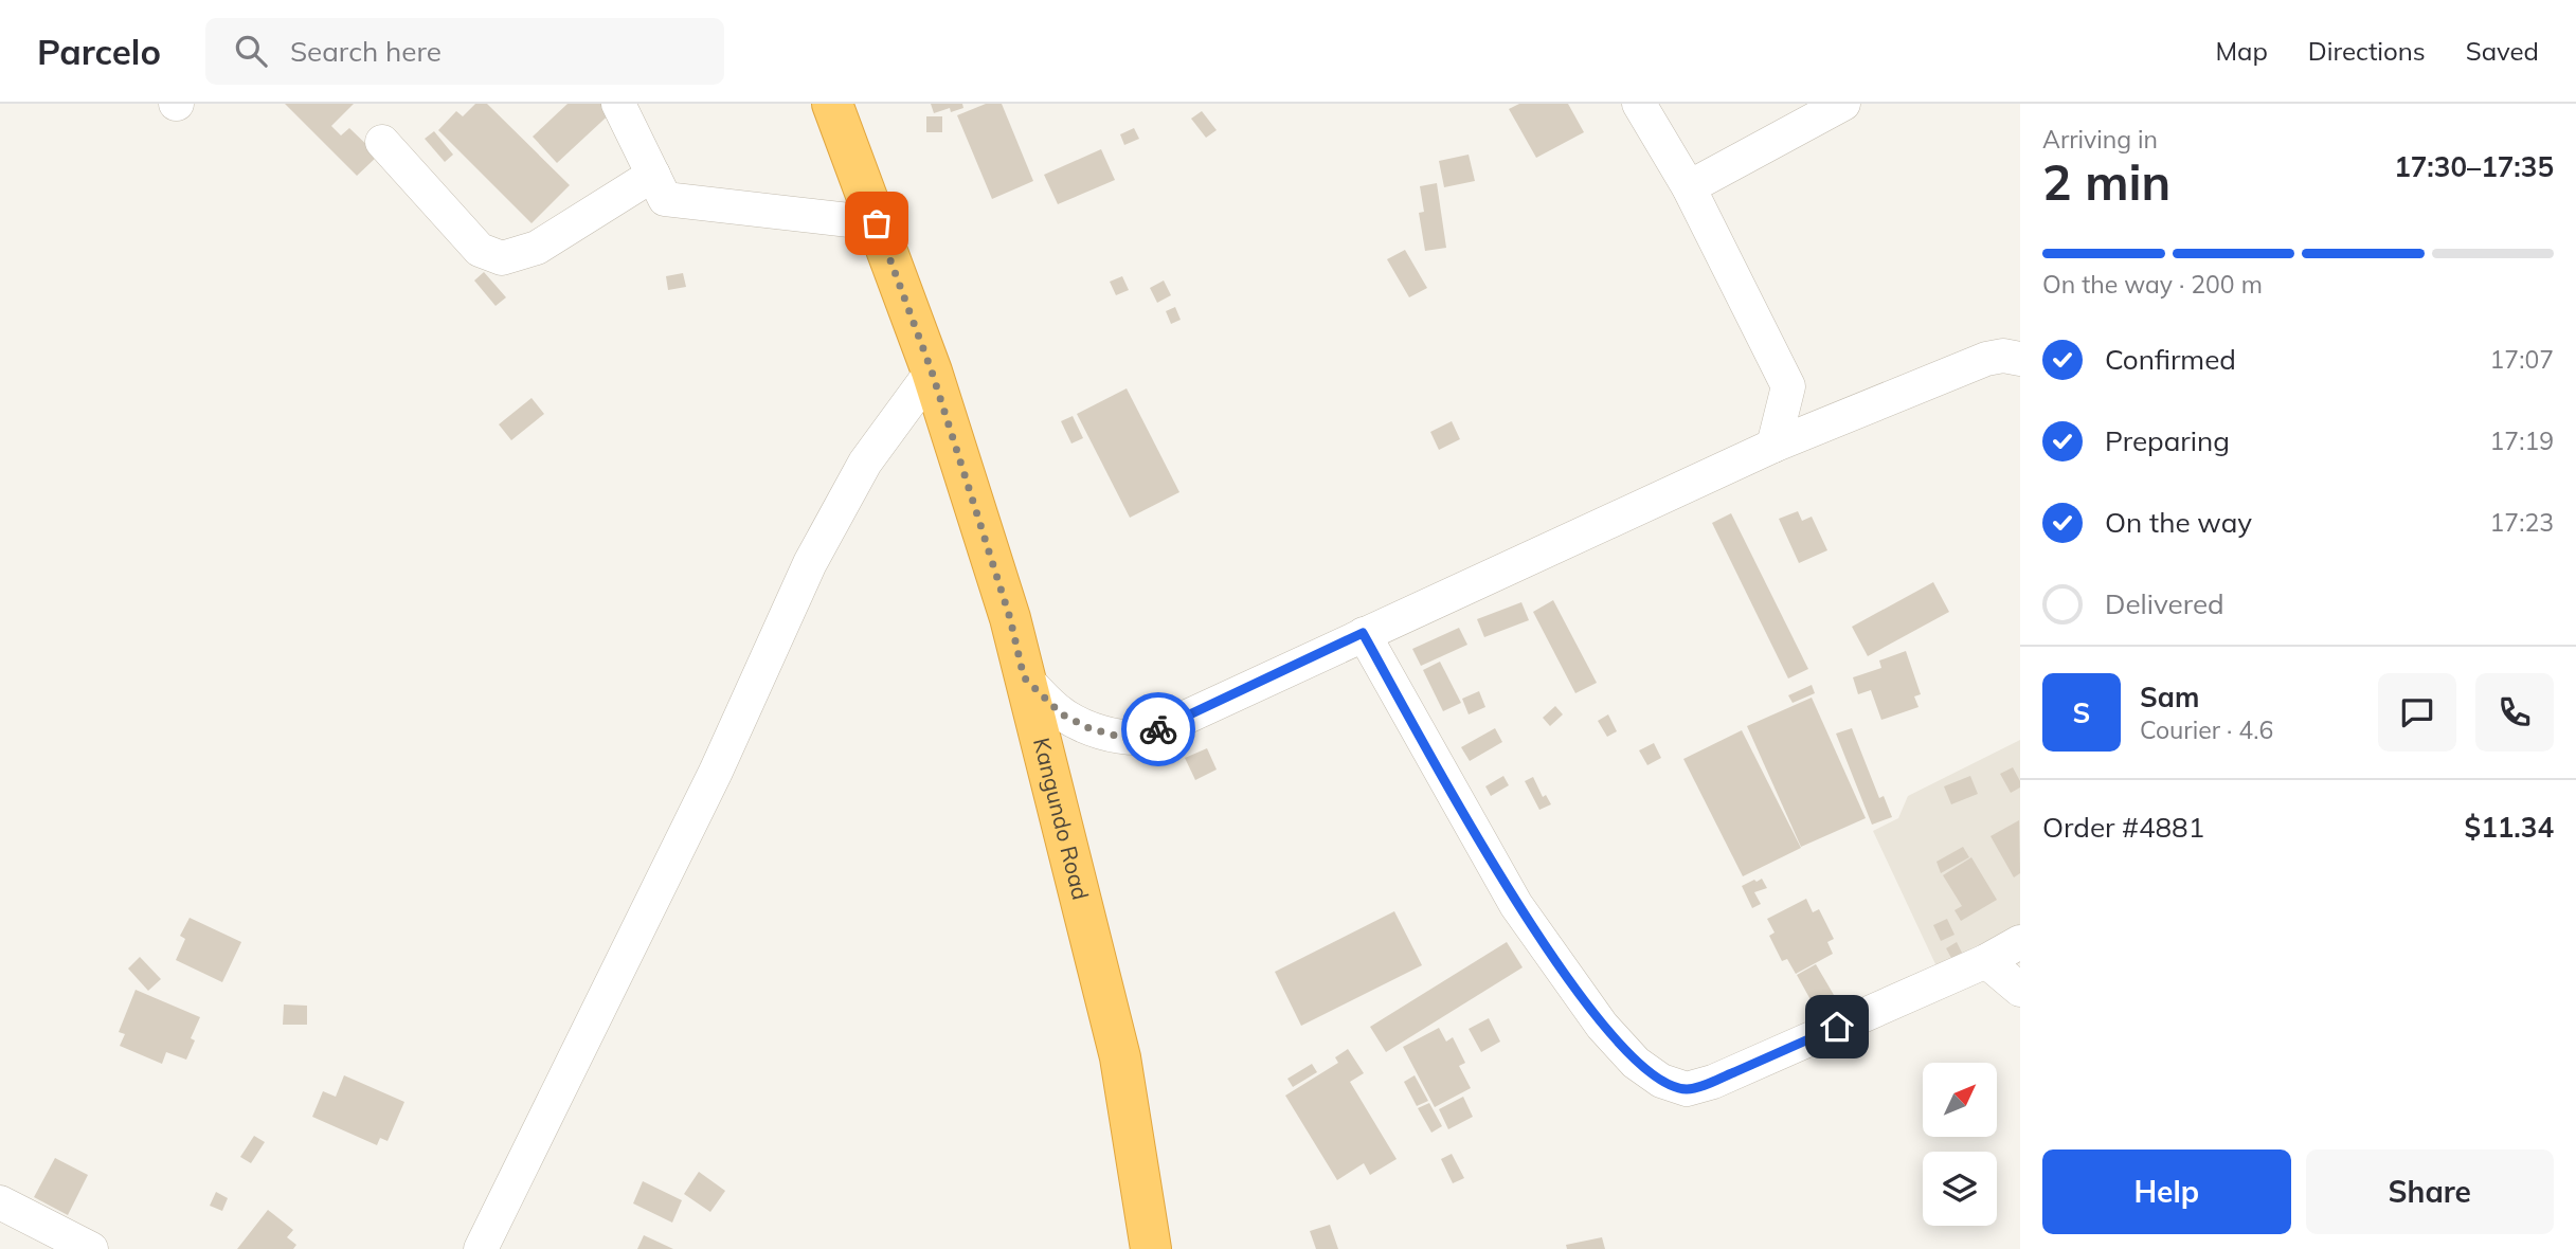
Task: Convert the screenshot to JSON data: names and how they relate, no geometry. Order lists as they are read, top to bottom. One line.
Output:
{"streets":{"highway":["Kangundo Road"]},"north":"top right","page":{"header":"Parcelo","search":"Search here","nav":["Map","Directions","Saved"],"heading":["2 min","Arriving in","17:30–17:35"],"panel":["Sam","Courier · 4.6","Order #4881","$11.34"],"bar":"On the way · 200 m","list":[["Confirmed","17:07"],["Preparing","17:19"],["On the way","17:23"],"Delivered"],"round":"S","buttons":["Help","Share"]}}
